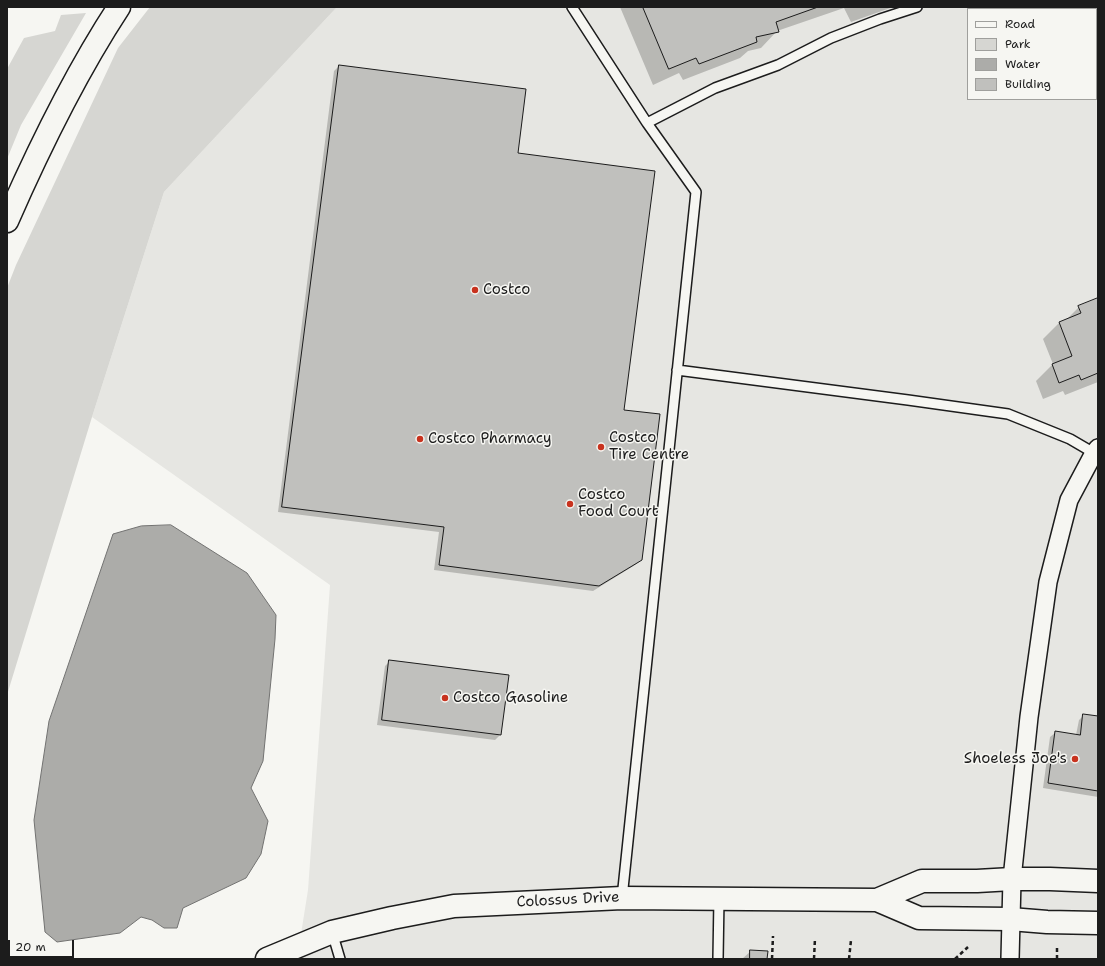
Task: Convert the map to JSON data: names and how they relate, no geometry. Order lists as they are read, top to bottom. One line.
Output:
{"streets":{"main road":["Colossus Drive"]},"places":["Costco","Costco Pharmacy","Costco Tire Centre","Costco Food Court","Costco Gasoline","Shoeless Joe's"],"legend":["Road","Park","Water","Building"],"scale_bar":"20 m"}
